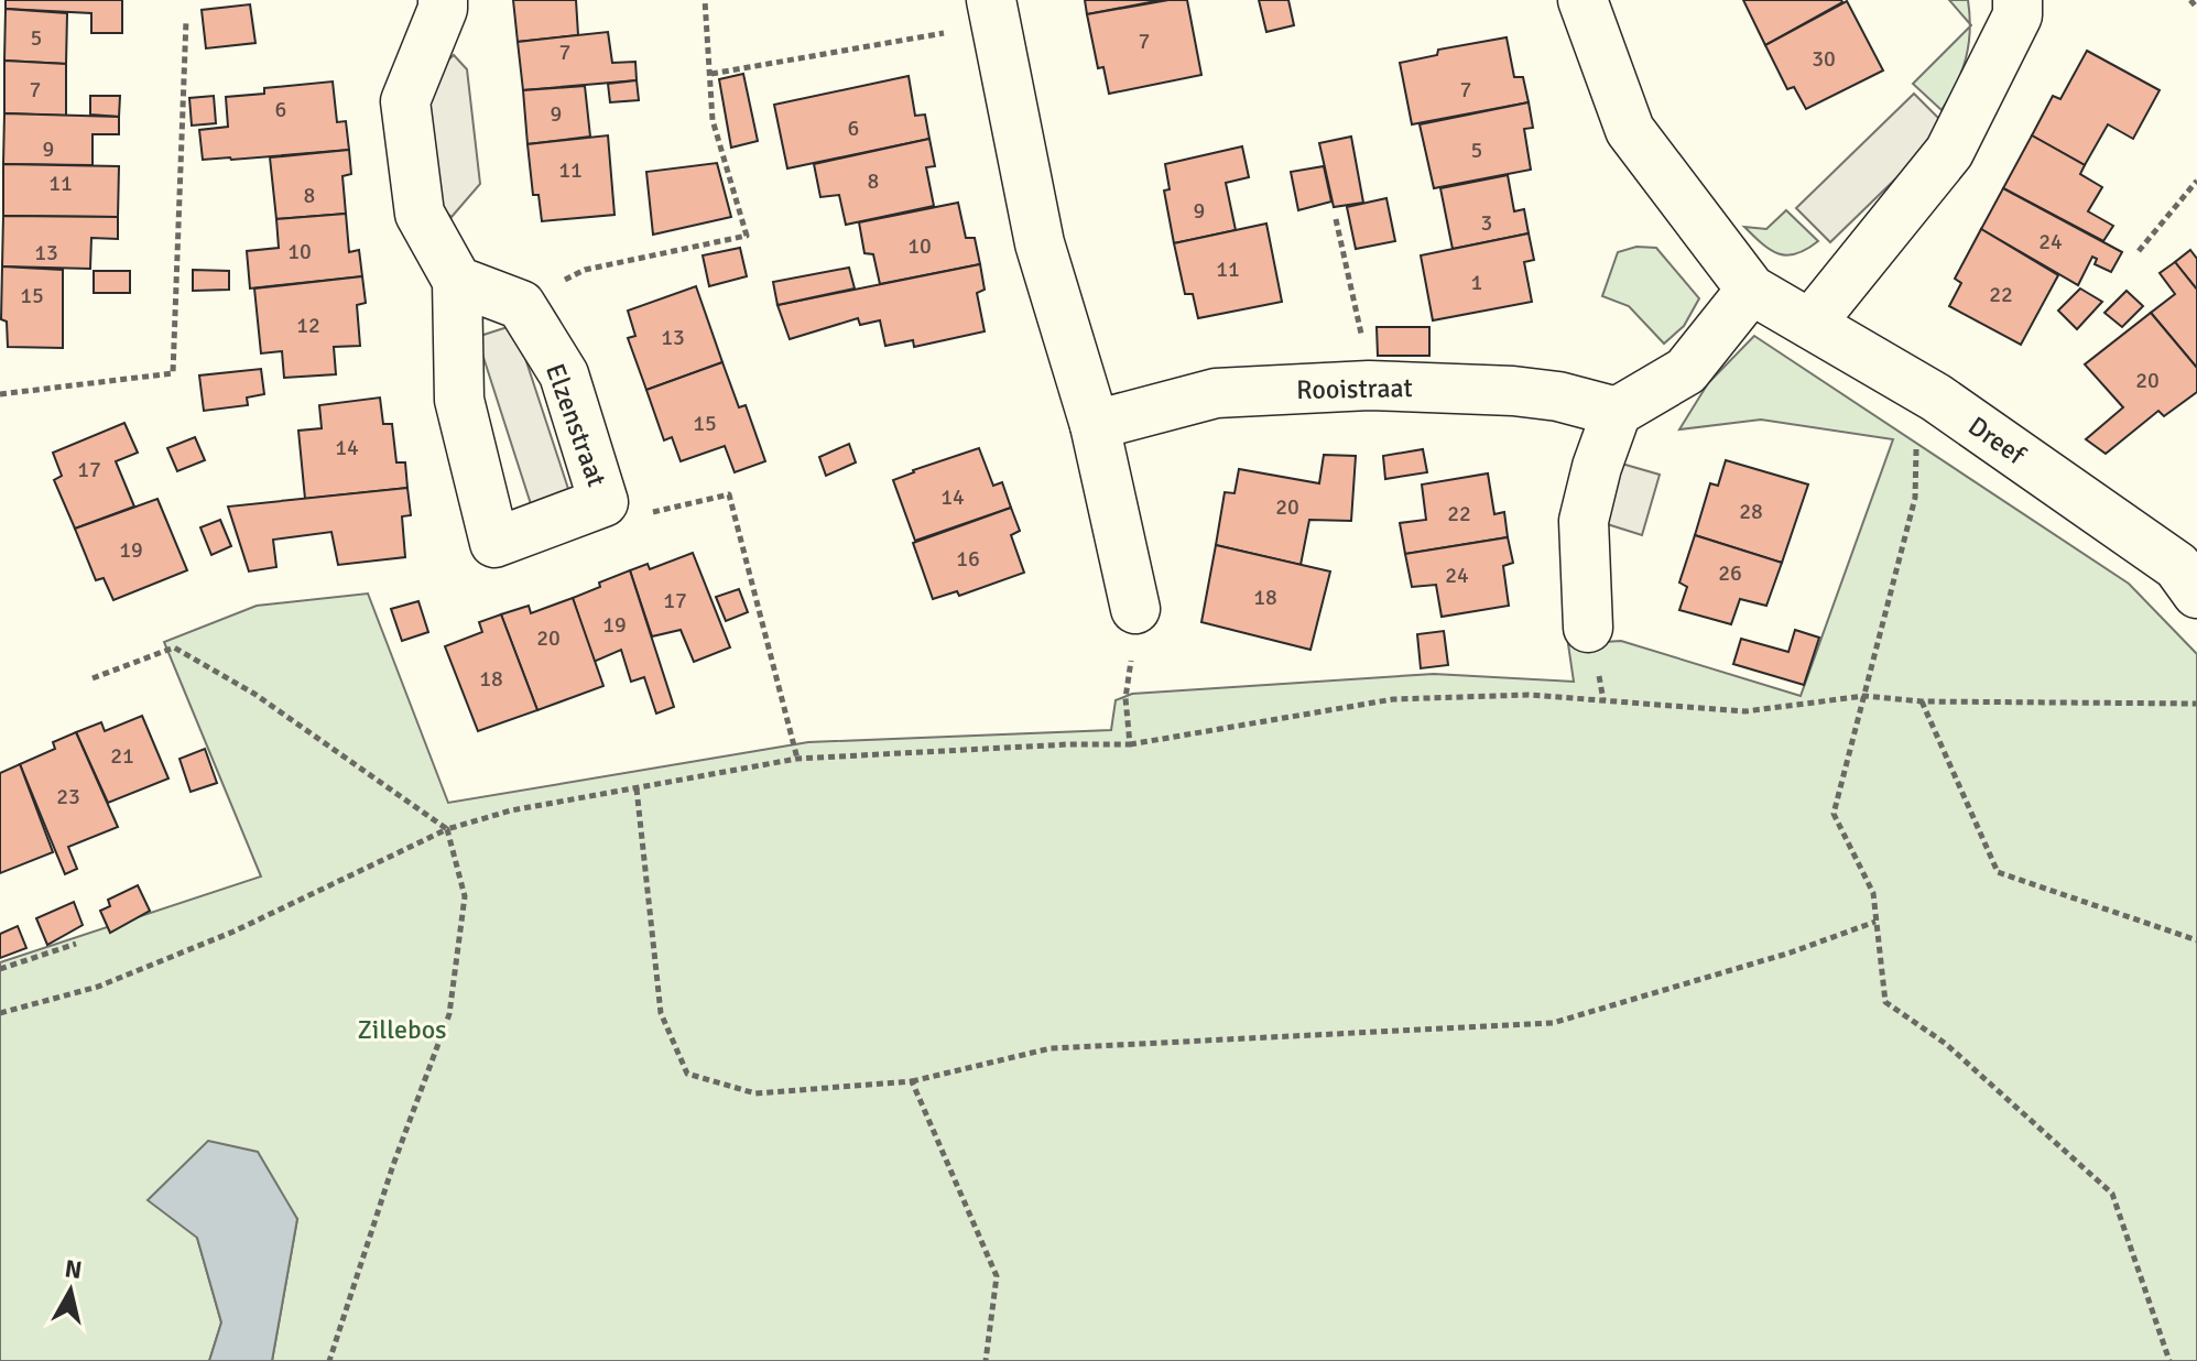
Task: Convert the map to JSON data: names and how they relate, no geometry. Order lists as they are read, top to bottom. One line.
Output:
{"streets":{"street":["Rooistraat","Elzenstraat","Dreef"]},"parks":["Zillebos"],"house_numbers":["5","7","7","30","7","7","6","9","6","9","5","11","8","11","8","9","3","24","10","10","13","11","1","22","15","12","13","20","15","14","17","14","20","28","22","19","16","26","24","18","17","19","20","18","21","23"],"north":"top"}
